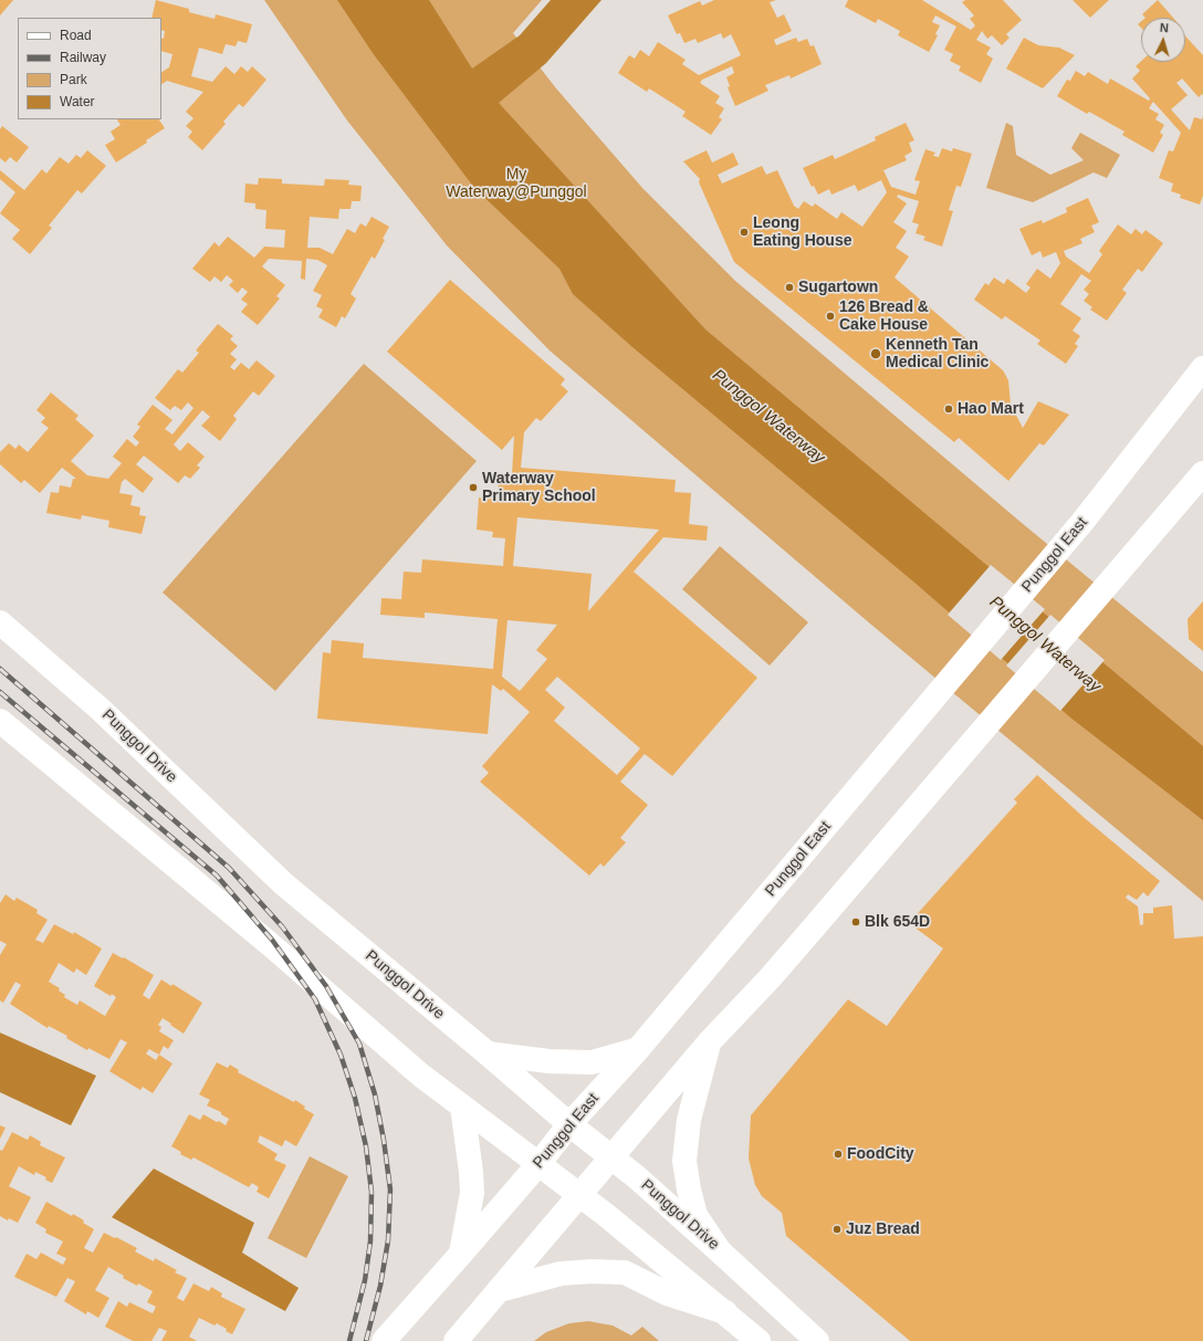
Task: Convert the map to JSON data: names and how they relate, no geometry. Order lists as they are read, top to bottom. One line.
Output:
{"streets":{"main road":["Punggol East","Punggol Drive"]},"crossings":[["Punggol East","Punggol Drive"]],"water":["Punggol Waterway"],"parks":["My Waterway@Punggol"],"places":["Leong Eating House","Sugartown","126 Bread & Cake House","Kenneth Tan Medical Clinic","Hao Mart","Waterway Primary School","Blk 654D","FoodCity","Juz Bread"],"legend":["Road","Railway","Park","Water"],"north":"top"}
